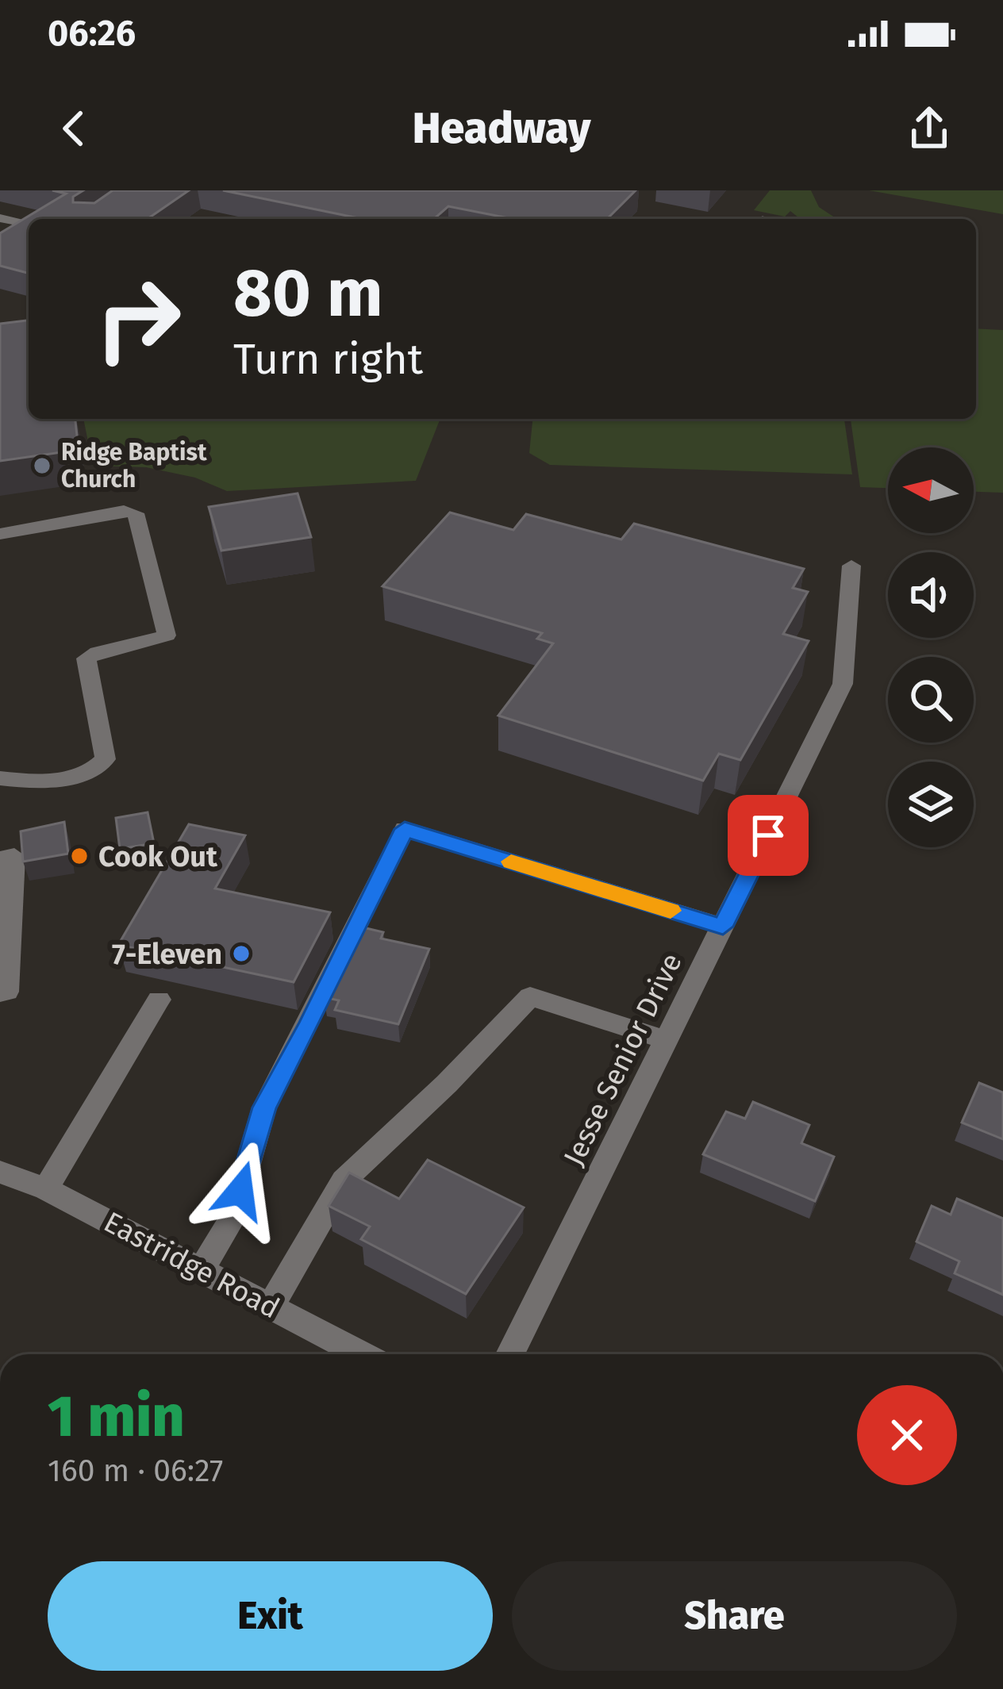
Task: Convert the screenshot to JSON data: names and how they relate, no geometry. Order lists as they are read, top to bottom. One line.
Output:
{"streets":{"street":["Jesse Senior Drive","Eastridge Road"]},"places":["Ridge Baptist Church","Cook Out","7-Eleven"],"north":"left","page":{"status":"06:26","header":"Headway","turn":["80 m","Turn right"],"heading":["1 min","160 m · 06:27"],"buttons":["Exit","Share"]}}
